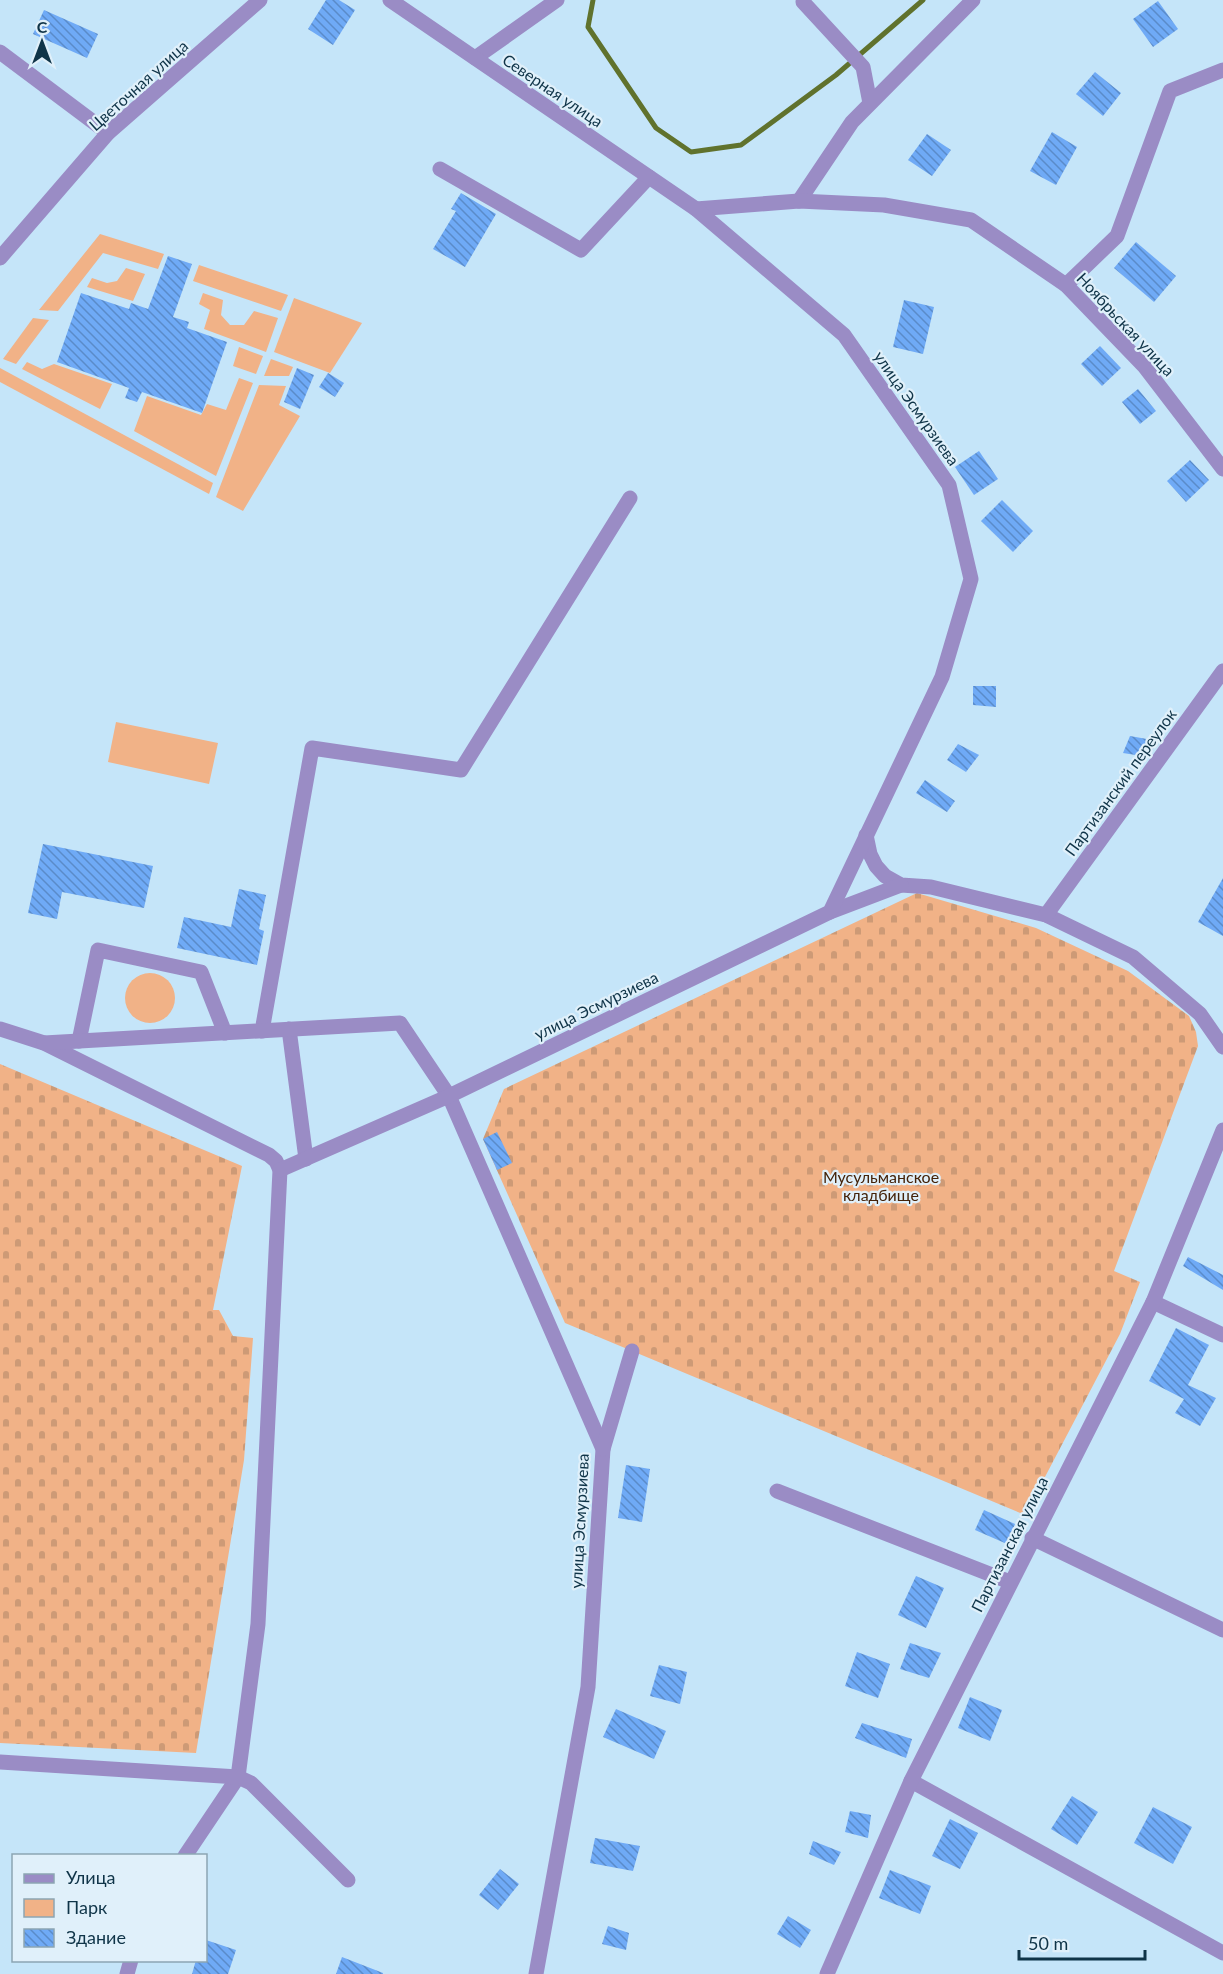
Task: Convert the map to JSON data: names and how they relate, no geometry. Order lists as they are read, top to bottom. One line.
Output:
{"streets":{"street":["Цветочная улица","Северная улица","Ноябрьская улица","улица Эсмурзиева","Партизанский переулок","Партизанская улица"]},"crossings":[["Северная улица","Ноябрьская улица"],["Северная улица","улица Эсмурзиева"],["Ноябрьская улица","улица Эсмурзиева"]],"parks":["Мусульманское кладбище"],"legend":["Улица","Парк","Здание"],"scale_bar":"50 m","north":"top"}
